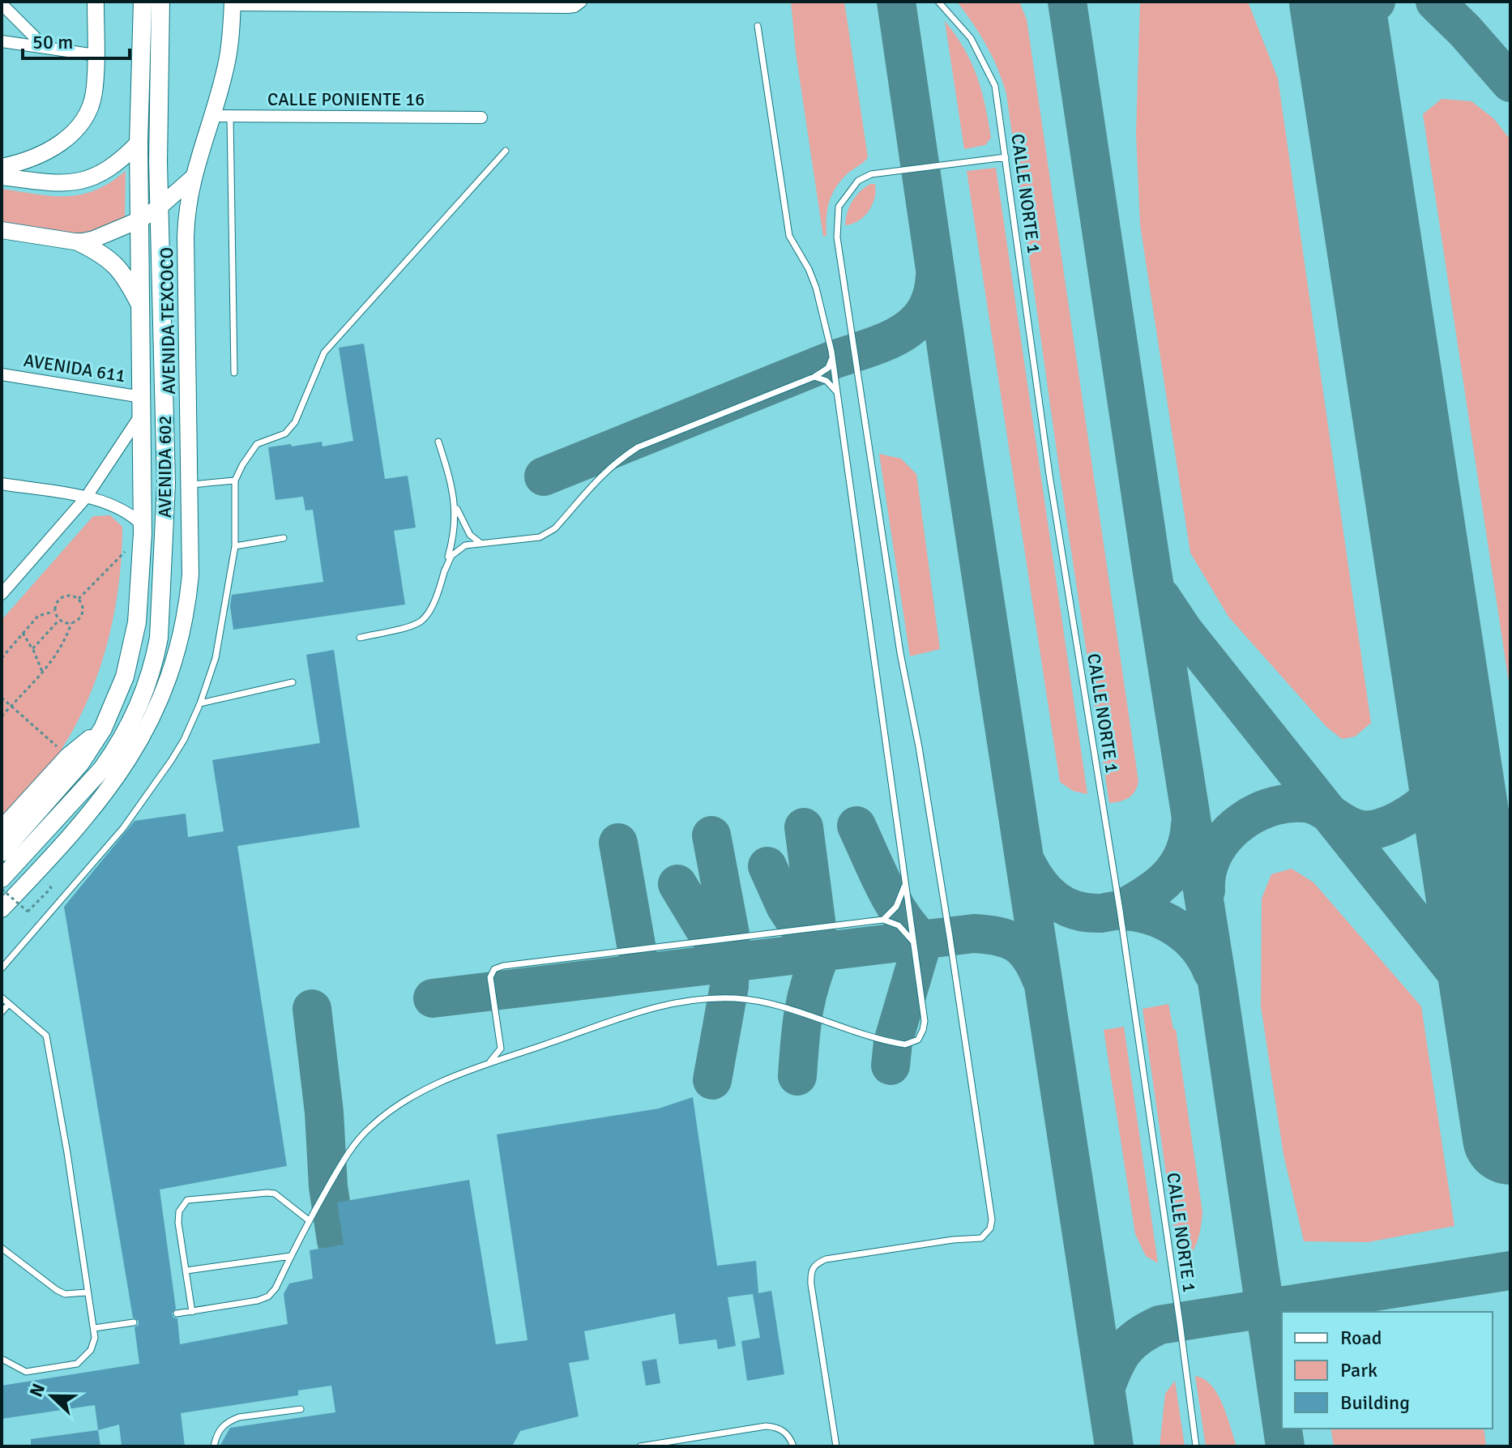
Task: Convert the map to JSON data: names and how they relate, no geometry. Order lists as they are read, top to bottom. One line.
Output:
{"streets":{"main road":["AVENIDA TEXCOCO","AVENIDA 602"],"street":["CALLE PONIENTE 16","AVENIDA 611"],"lane":["CALLE NORTE 1"]},"crossings":[["CALLE PONIENTE 16","AVENIDA TEXCOCO"],["AVENIDA 611","AVENIDA 602"]],"legend":["Road","Park","Building"],"scale_bar":"50 m","north":"left"}
